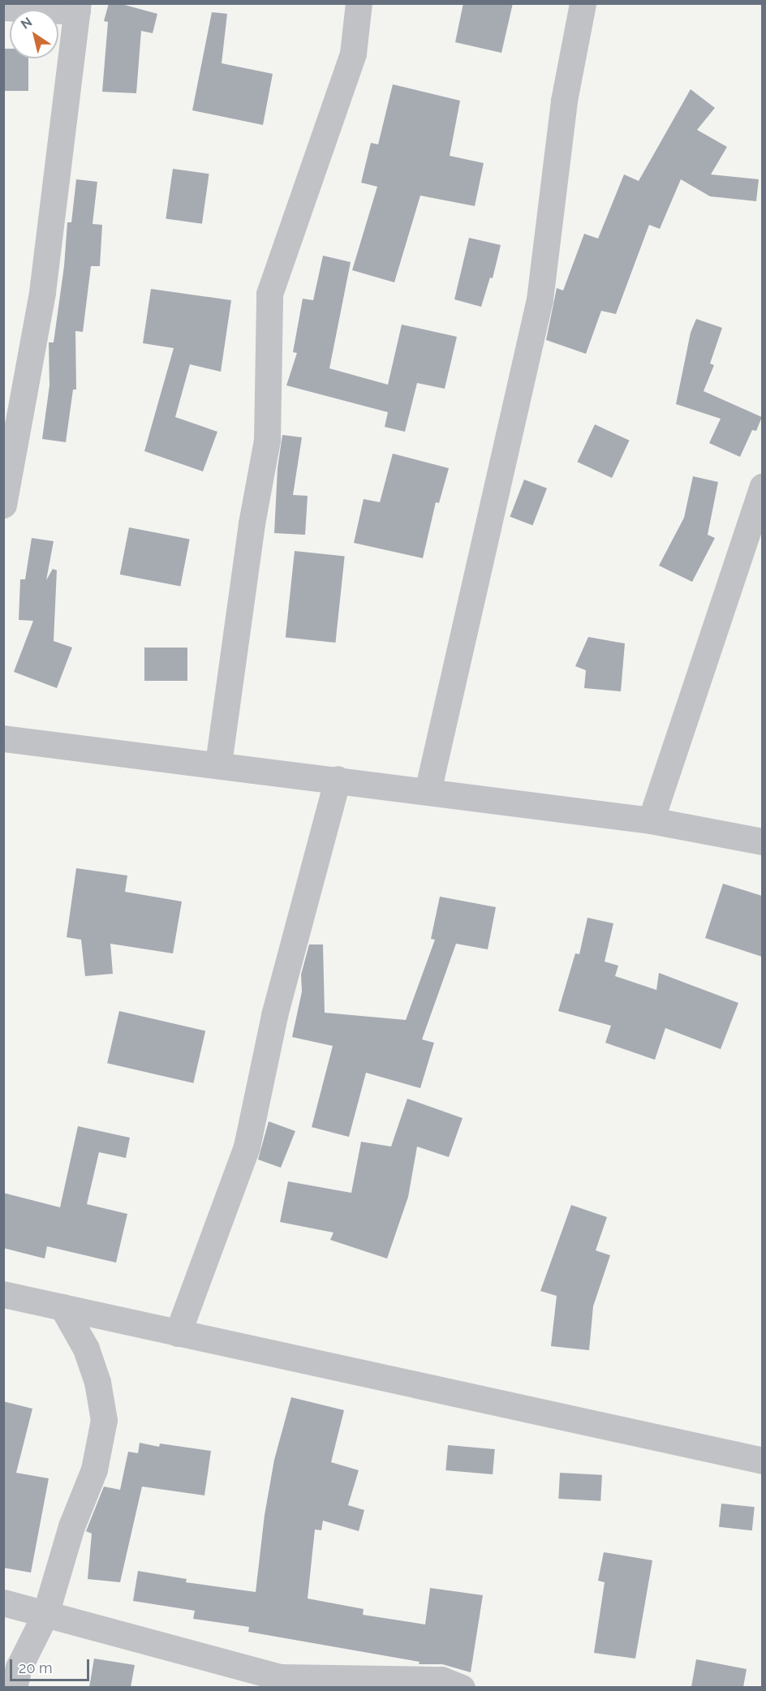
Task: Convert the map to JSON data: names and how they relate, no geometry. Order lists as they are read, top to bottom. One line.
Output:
{"scale_bar":"20 m","north":"top left"}
